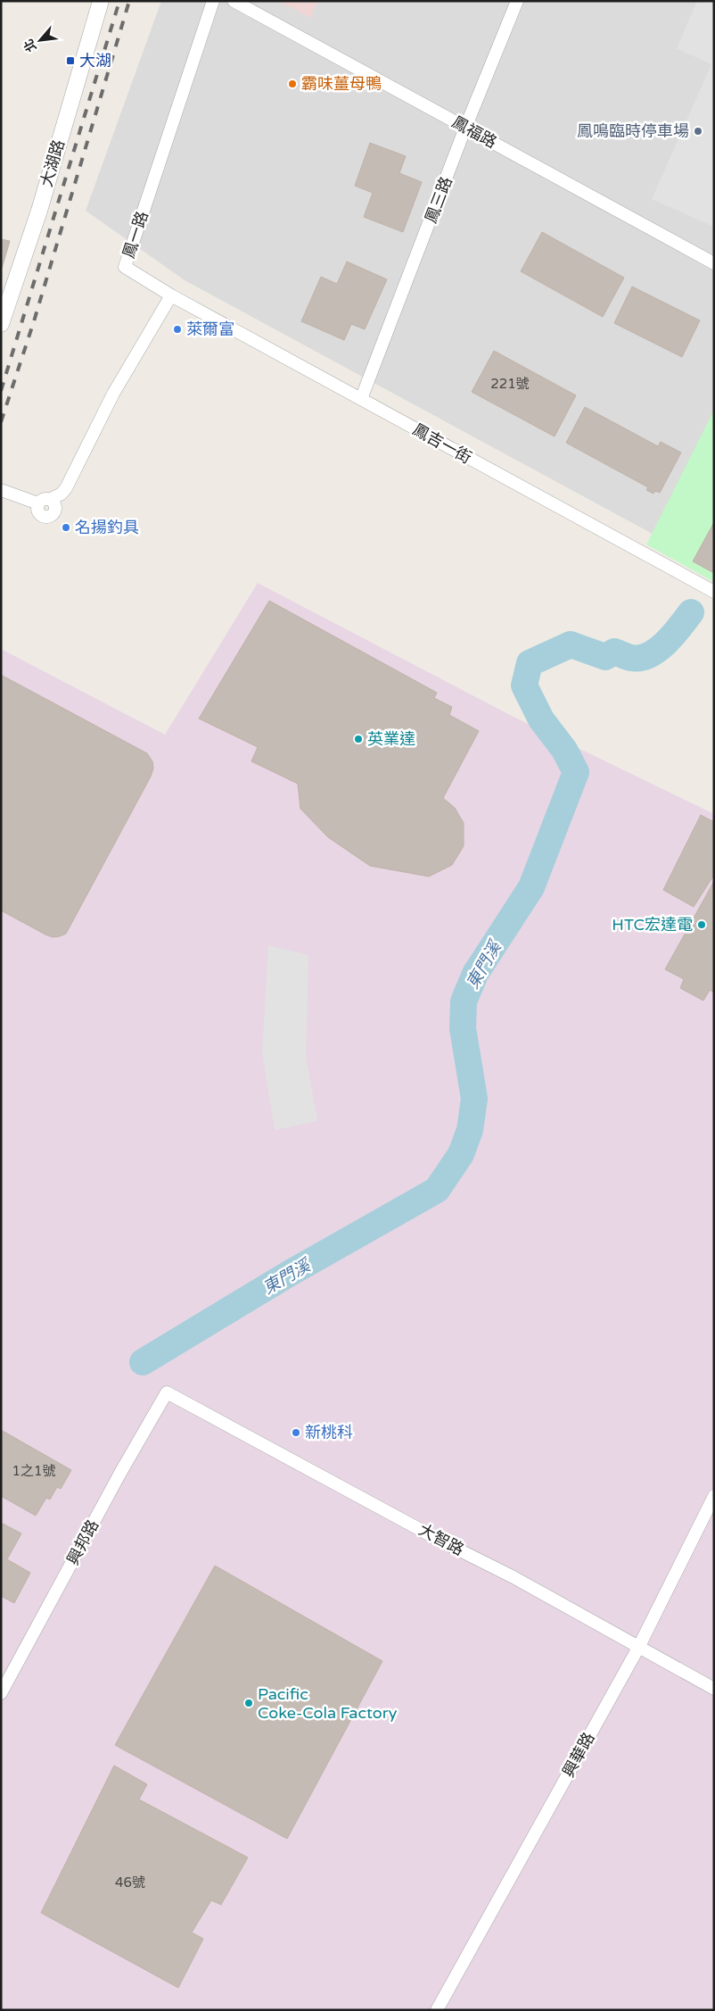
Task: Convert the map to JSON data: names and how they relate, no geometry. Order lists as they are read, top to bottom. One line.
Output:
{"streets":{"street":["鳳福路","大湖路","鳳三路","鳳一路","鳳吉一街","大智路","興邦路","興華路"]},"crossings":[["鳳福路","鳳三路"],["鳳三路","鳳吉一街"],["鳳一路","鳳吉一街"],["大智路","興邦路"],["大智路","興華路"]],"water":["東門溪"],"places":{"transit":["大湖"],"other":["霸味薑母鴨","鳳鳴臨時停車場","萊爾富","名揚釣具","英業達","HTC宏達電","新桃科","Pacific Coke-Cola Factory"]},"house_numbers":["221號","1之1號","46號"],"north":"bottom left"}
